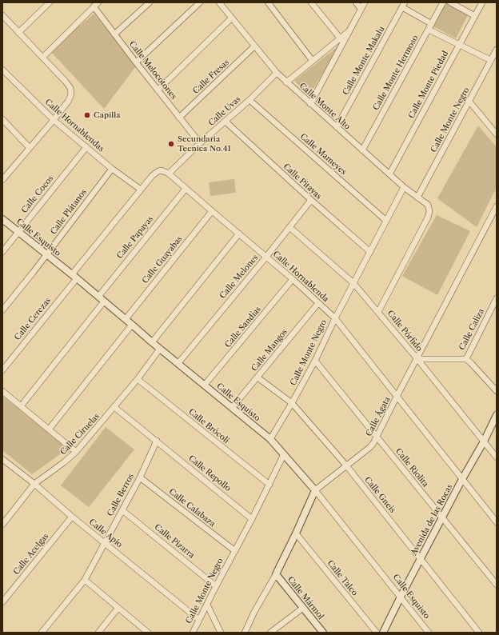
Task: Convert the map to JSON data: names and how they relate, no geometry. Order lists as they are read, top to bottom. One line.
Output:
{"streets":{"street":["Calle Monte Makalu","Calle Melocotones","Calle Monte Hermoso","Calle Fresas","Calle Monte Piedad","Calle Monte Alto","Calle Uvas","Calle Monte Negro","Calle Hornablendas","Calle Mameyes","Calle Pitayas","Calle Cocos","Calle Plátanos","Calle Esquisto","Calle Papayas","Calle Guayabas","Calle Melones","Calle Hornablenda","Calle Cerezas","Calle Sandías","Calle Caliza","Calle Pórfido","Calle Mangos","Calle Ágata","Calle Brócoli","Calle Ciruelas","Calle Riolita","Calle Repollo","Calle Berros","Calle Gneis","Calle Calabaza","Avenida de las Rocas","Calle Apio","Calle Pizarra","Calle Acelgas","Calle Talco","Calle Mármol"]},"crossings":[["Calle Monte Makalu","Calle Monte Alto"],["Calle Melocotones","Calle Fresas"],["Calle Melocotones","Calle Uvas"],["Calle Monte Hermoso","Calle Monte Alto"],["Calle Fresas","Calle Monte Alto"],["Calle Monte Piedad","Calle Monte Alto"],["Calle Monte Alto","Calle Uvas"],["Calle Monte Alto","Calle Monte Negro"],["Calle Monte Alto","Calle Pórfido"],["Calle Uvas","Calle Mameyes"],["Calle Uvas","Calle Pitayas"],["Calle Uvas","Calle Hornablenda"],["Calle Monte Negro","Calle Mameyes"],["Calle Monte Negro","Calle Pitayas"],["Calle Monte Negro","Calle Esquisto"],["Calle Monte Negro","Calle Hornablenda"],["Calle Monte Negro","Calle Pórfido"],["Calle Monte Negro","Calle Brócoli"],["Calle Monte Negro","Calle Riolita"],["Calle Monte Negro","Calle Repollo"],["Calle Monte Negro","Calle Gneis"],["Calle Monte Negro","Calle Calabaza"],["Calle Monte Negro","Calle Apio"],["Calle Monte Negro","Calle Pizarra"],["Calle Hornablendas","Calle Cocos"],["Calle Hornablendas","Calle Plátanos"],["Calle Pitayas","Calle Melones"],["Calle Cocos","Calle Esquisto"],["Calle Plátanos","Calle Esquisto"],["Calle Esquisto","Calle Papayas"],["Calle Esquisto","Calle Guayabas"],["Calle Esquisto","Calle Melones"],["Calle Esquisto","Calle Cerezas"],["Calle Esquisto","Calle Sandías"],["Calle Esquisto","Calle Mangos"],["Calle Esquisto","Calle Ágata"],["Calle Esquisto","Calle Ciruelas"],["Calle Esquisto","Avenida de las Rocas"],["Calle Papayas","Calle Hornablenda"],["Calle Guayabas","Calle Hornablenda"],["Calle Melones","Calle Hornablenda"],["Calle Melones","Calle Pórfido"],["Calle Hornablenda","Calle Sandías"],["Calle Hornablenda","Calle Mangos"],["Calle Hornablenda","Calle Ágata"],["Calle Hornablenda","Avenida de las Rocas"],["Calle Caliza","Calle Pórfido"],["Calle Caliza","Calle Ágata"],["Calle Pórfido","Calle Ágata"],["Calle Pórfido","Avenida de las Rocas"],["Calle Mangos","Calle Gneis"],["Calle Ágata","Calle Riolita"],["Calle Ágata","Calle Gneis"],["Calle Ágata","Calle Talco"],["Calle Ágata","Calle Mármol"],["Calle Brócoli","Calle Ciruelas"],["Calle Ciruelas","Calle Apio"],["Calle Riolita","Avenida de las Rocas"],["Calle Repollo","Calle Berros"],["Calle Berros","Calle Calabaza"],["Calle Berros","Calle Apio"],["Calle Berros","Calle Pizarra"],["Calle Gneis","Avenida de las Rocas"],["Calle Apio","Calle Acelgas"]],"places":["Capilla","Secundaria Tecnica No.41"]}
